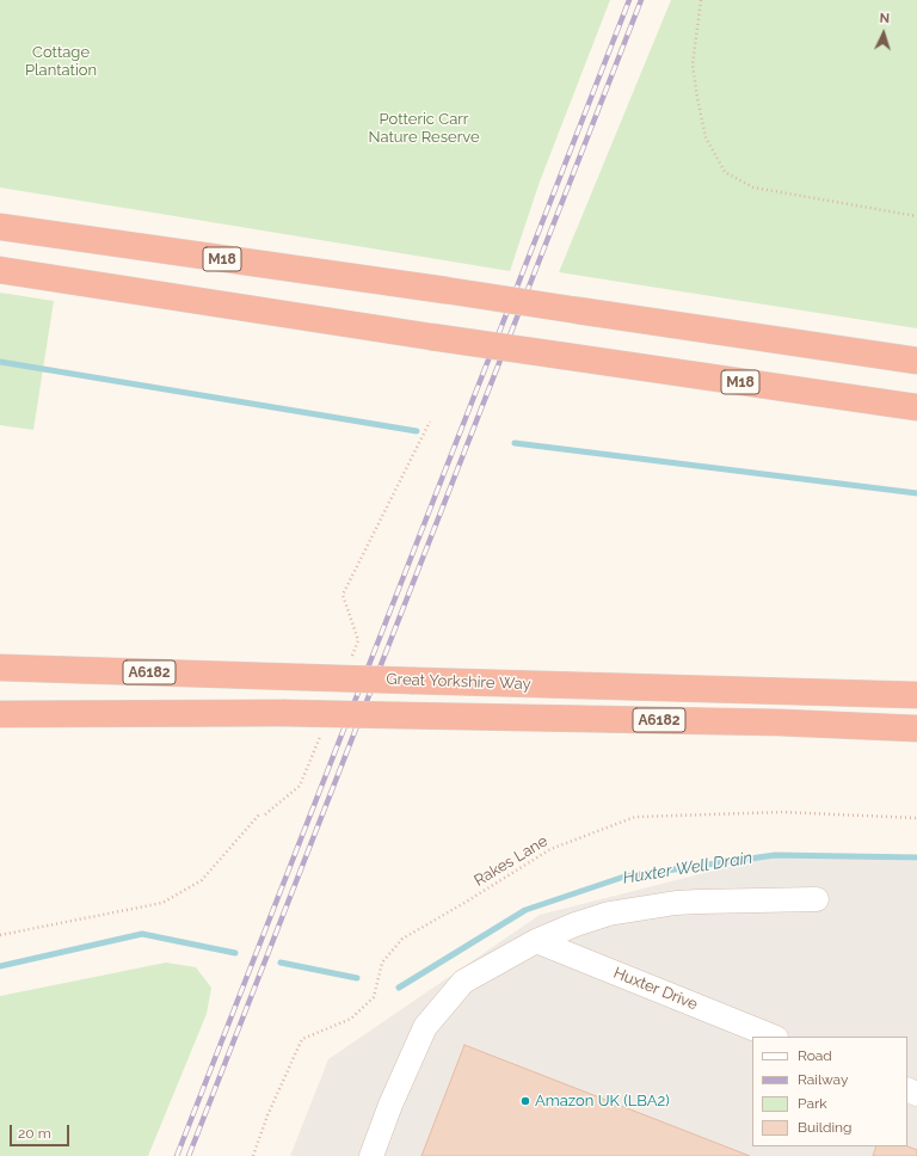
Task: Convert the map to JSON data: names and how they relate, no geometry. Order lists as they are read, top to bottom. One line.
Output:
{"streets":{"highway":["M18","A6182","Great Yorkshire Way"],"lane":["Huxter Drive"],"path":["Rakes Lane"]},"water":["Huxter Well Drain"],"parks":["Cottage Plantation","Potteric Carr Nature Reserve"],"places":["Amazon UK (LBA2)"],"legend":["Road","Railway","Park","Building"],"scale_bar":"20 m","north":"top"}
